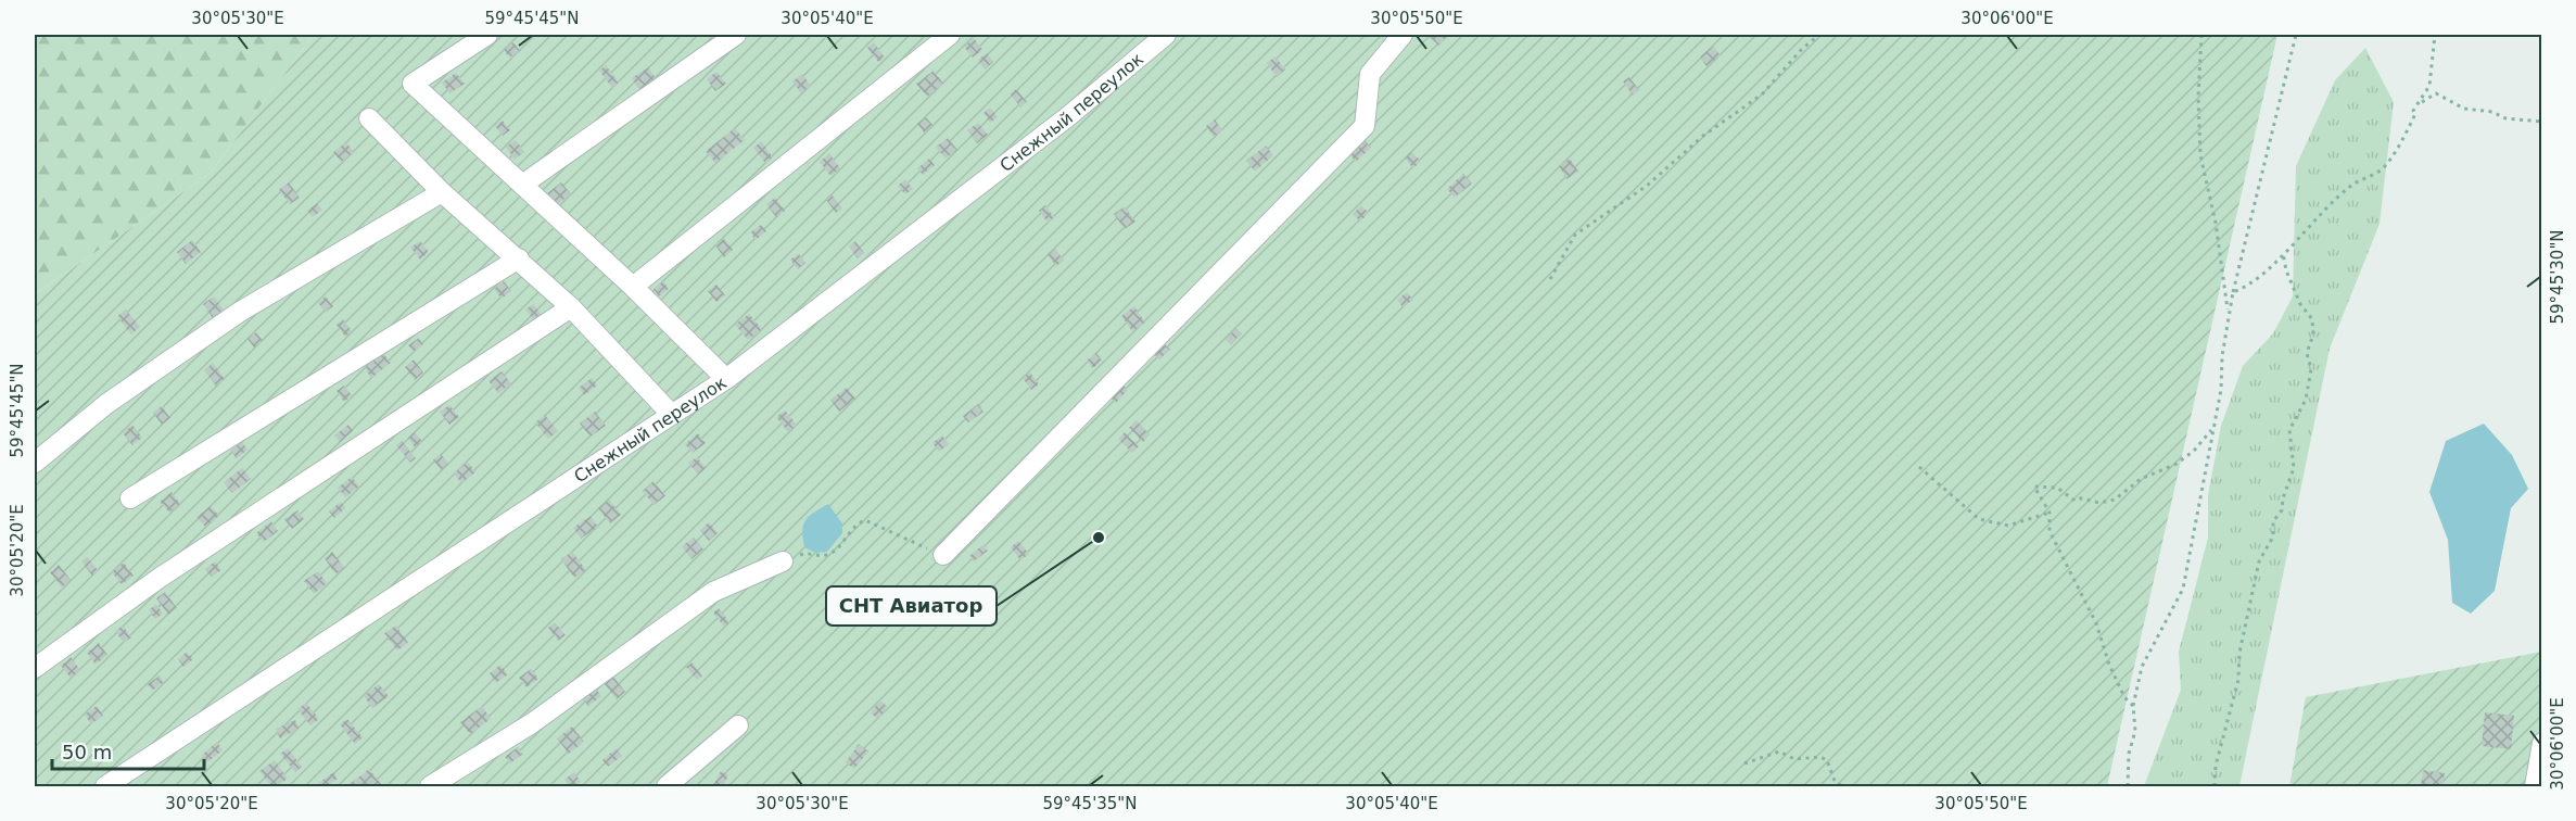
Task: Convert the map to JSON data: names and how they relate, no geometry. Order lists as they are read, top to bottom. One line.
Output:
{"streets":{"street":["Снежный переулок"]},"places":["СНТ Авиатор"],"scale_bar":"50 m","coordinates":["30°05'30\"E","59°45'45\"N","30°05'40\"E","30°05'50\"E","30°06'00\"E","59°45'30\"N","30°05'20\"E","59°45'35\"N"]}
